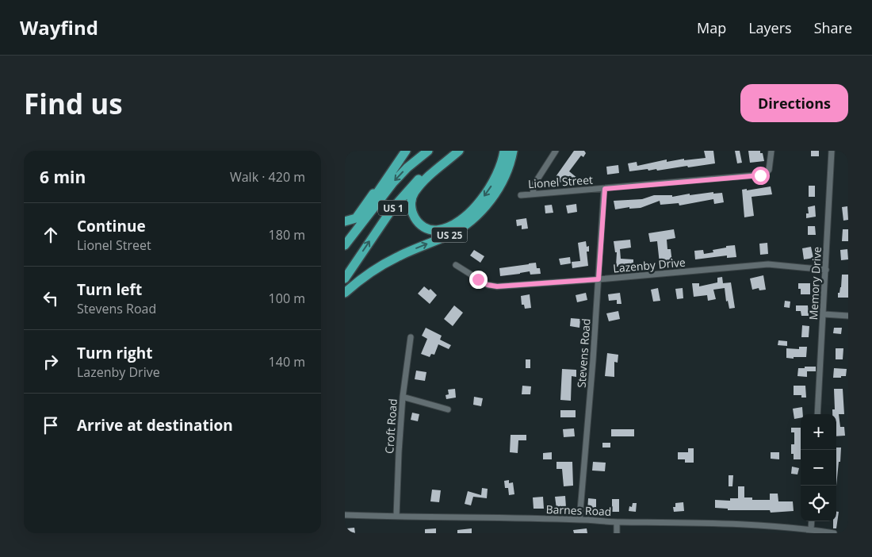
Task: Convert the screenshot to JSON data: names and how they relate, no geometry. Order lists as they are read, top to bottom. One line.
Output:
{"streets":{"highway":["US 1","US 25"],"street":["Lionel Street","Lazenby Drive","Memory Drive","Stevens Road","Croft Road","Barnes Road"]},"crossings":[["Lionel Street","Stevens Road"],["Lazenby Drive","Memory Drive"],["Lazenby Drive","Stevens Road"],["Stevens Road","Barnes Road"],["Croft Road","Barnes Road"]],"page":{"header":"Wayfind","nav":["Map","Layers","Share"],"buttons":"Directions","title":"Find us","heading":["6 min","Walk · 420 m"],"list":[["Continue","Lionel Street","180 m"],["Turn left","Stevens Road","100 m"],["Turn right","Lazenby Drive","140 m"],"Arrive at destination"],"map_buttons":["+","−"]}}
